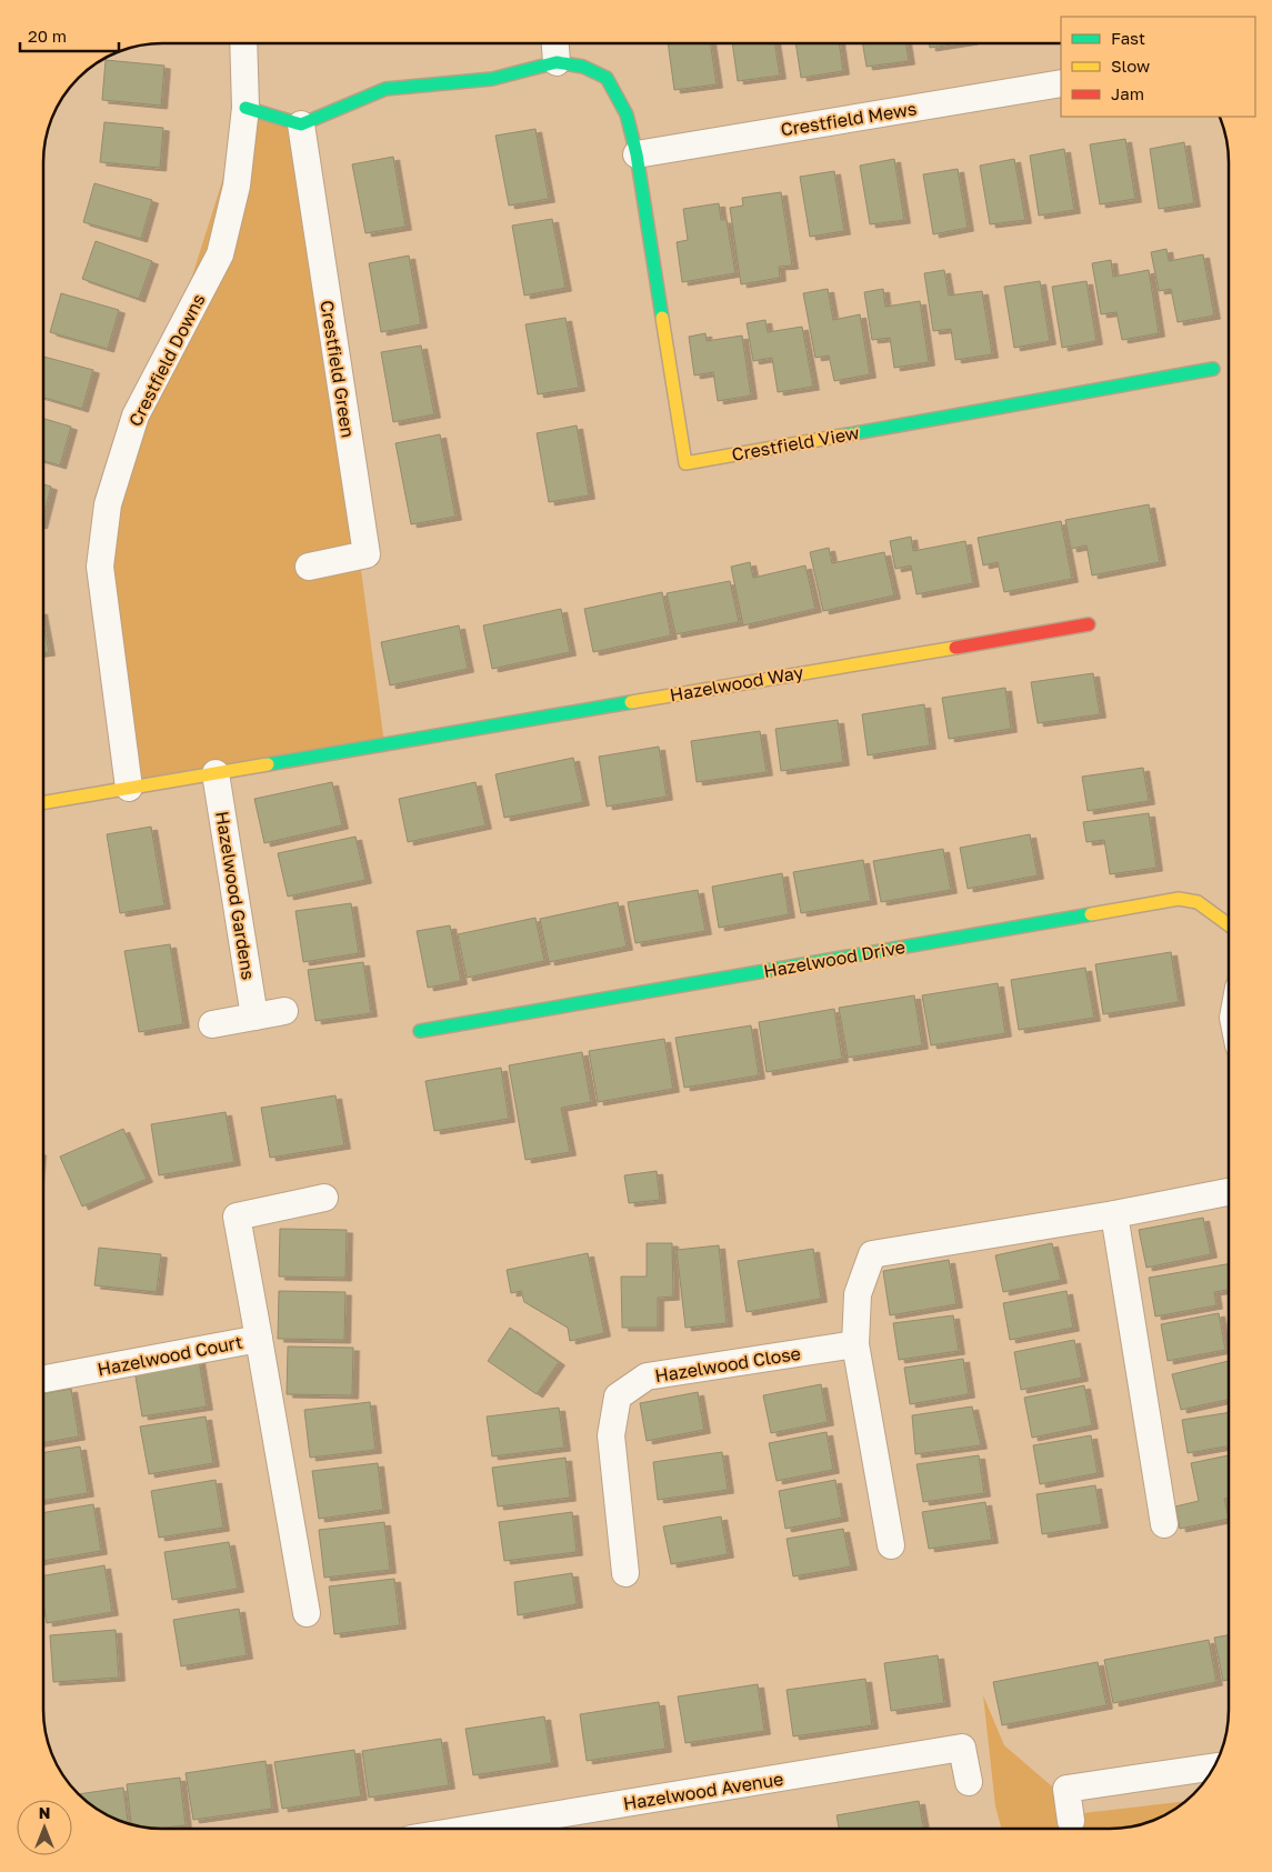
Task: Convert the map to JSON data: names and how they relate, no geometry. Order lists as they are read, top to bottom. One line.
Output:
{"streets":{"street":["Crestfield Mews","Crestfield Downs","Crestfield Green","Crestfield View","Hazelwood Way","Hazelwood Gardens","Hazelwood Drive","Hazelwood Court","Hazelwood Close","Hazelwood Avenue"]},"crossings":[["Crestfield Mews","Crestfield View"],["Crestfield Downs","Hazelwood Way"],["Hazelwood Way","Hazelwood Gardens"]],"legend":["Fast","Slow","Jam"],"scale_bar":"20 m","north":"top"}
